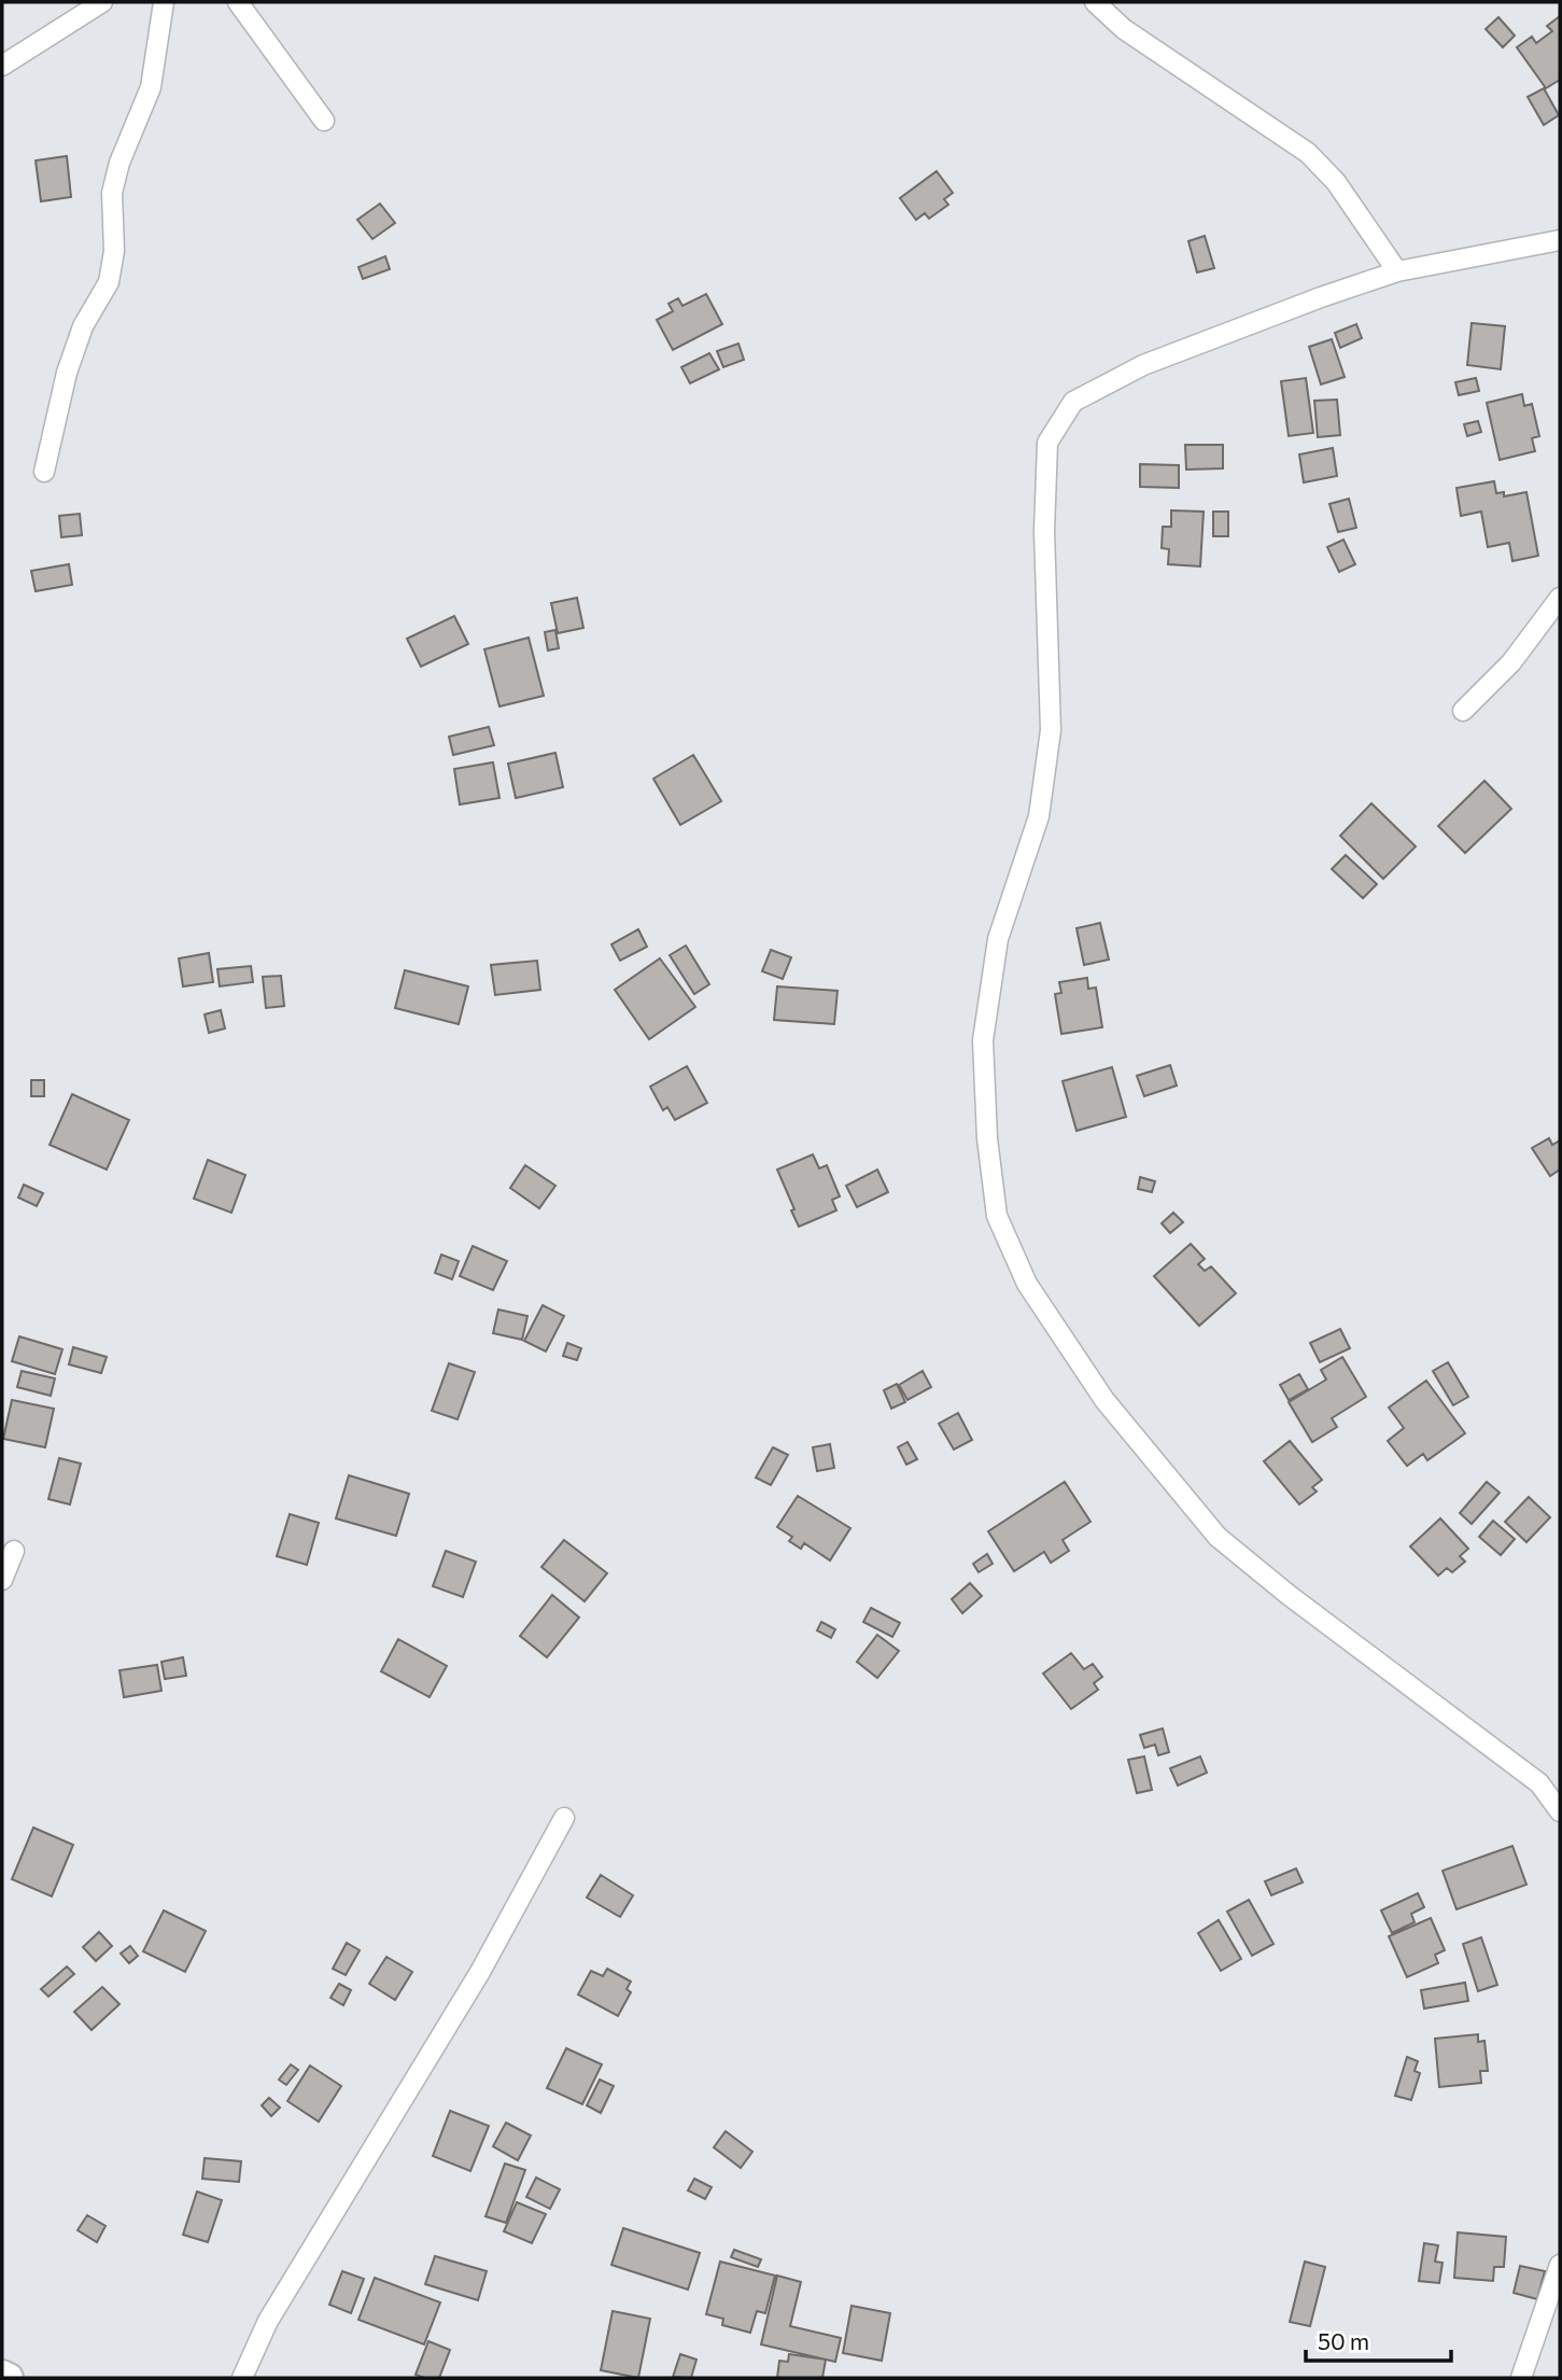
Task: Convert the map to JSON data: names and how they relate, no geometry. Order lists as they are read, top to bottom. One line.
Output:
{"scale_bar":"50 m"}
